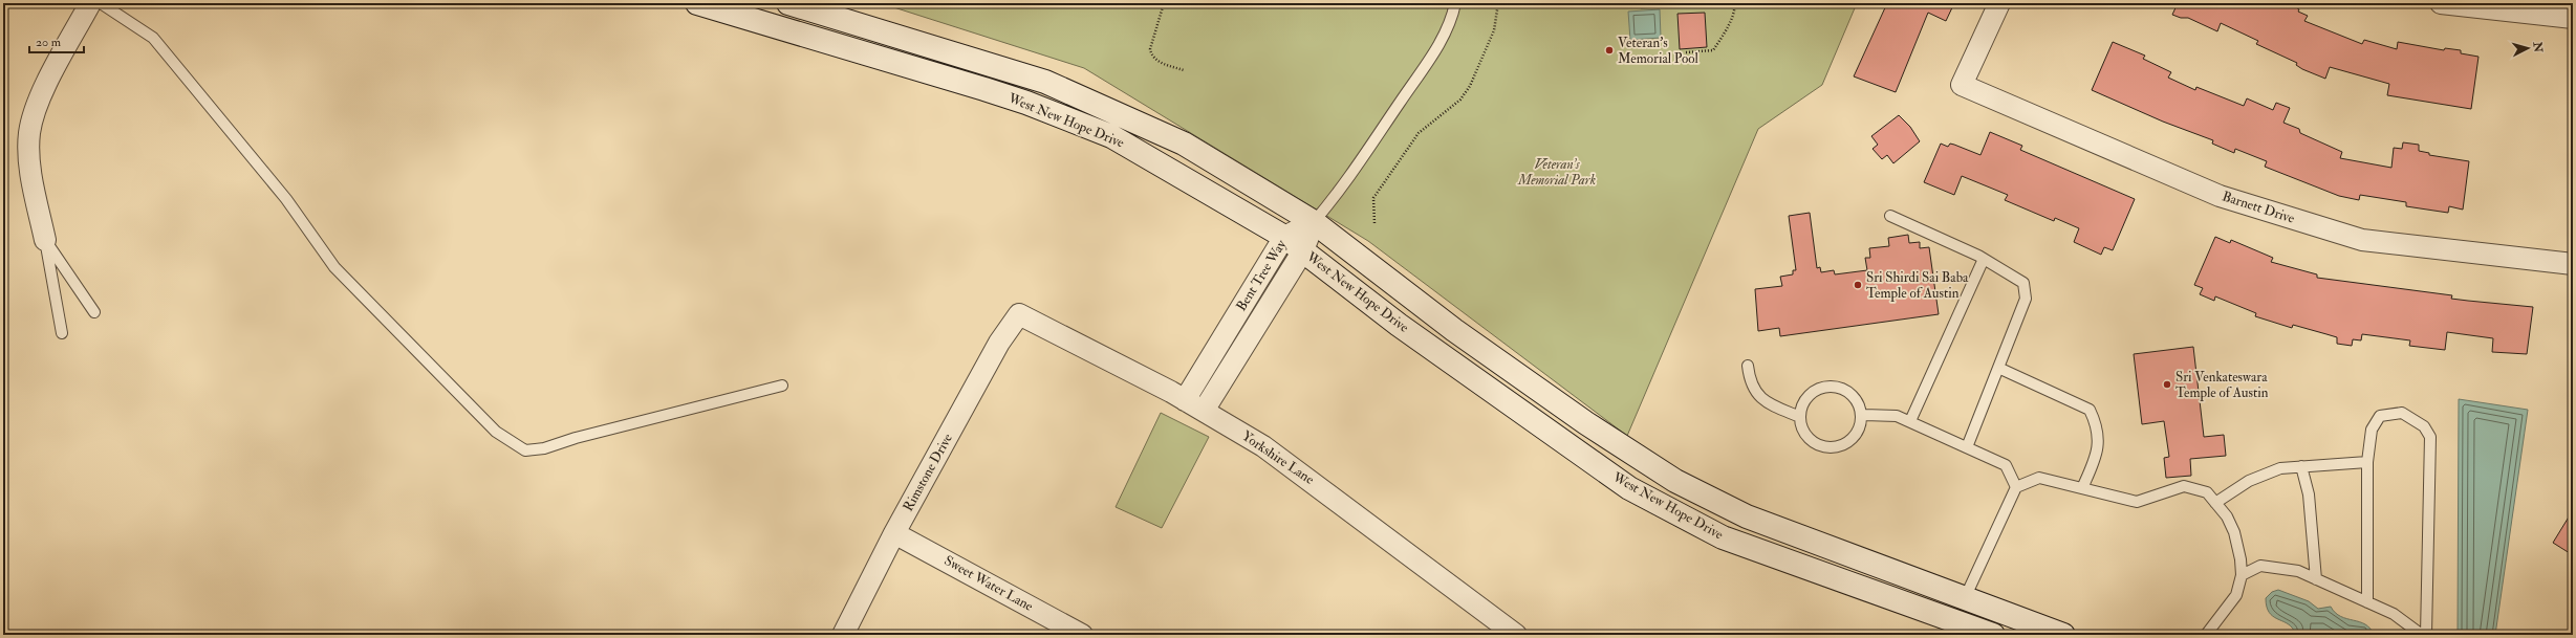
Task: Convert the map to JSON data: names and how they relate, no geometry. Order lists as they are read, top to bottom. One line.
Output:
{"streets":{"main road":["West New Hope Drive"],"street":["Barnett Drive","Bent Tree Way","Yorkshire Lane","Rimstone Drive","Sweet Water Lane"]},"crossings":[["West New Hope Drive","Bent Tree Way"],["Bent Tree Way","Yorkshire Lane"],["Yorkshire Lane","Rimstone Drive"],["Rimstone Drive","Sweet Water Lane"]],"parks":["Veteran's Memorial Park"],"places":["Veteran's Memorial Pool","Sri Shirdi Sai Baba Temple of Austin","Sri Venkateswara Temple of Austin"],"scale_bar":"20 m","north":"right"}
